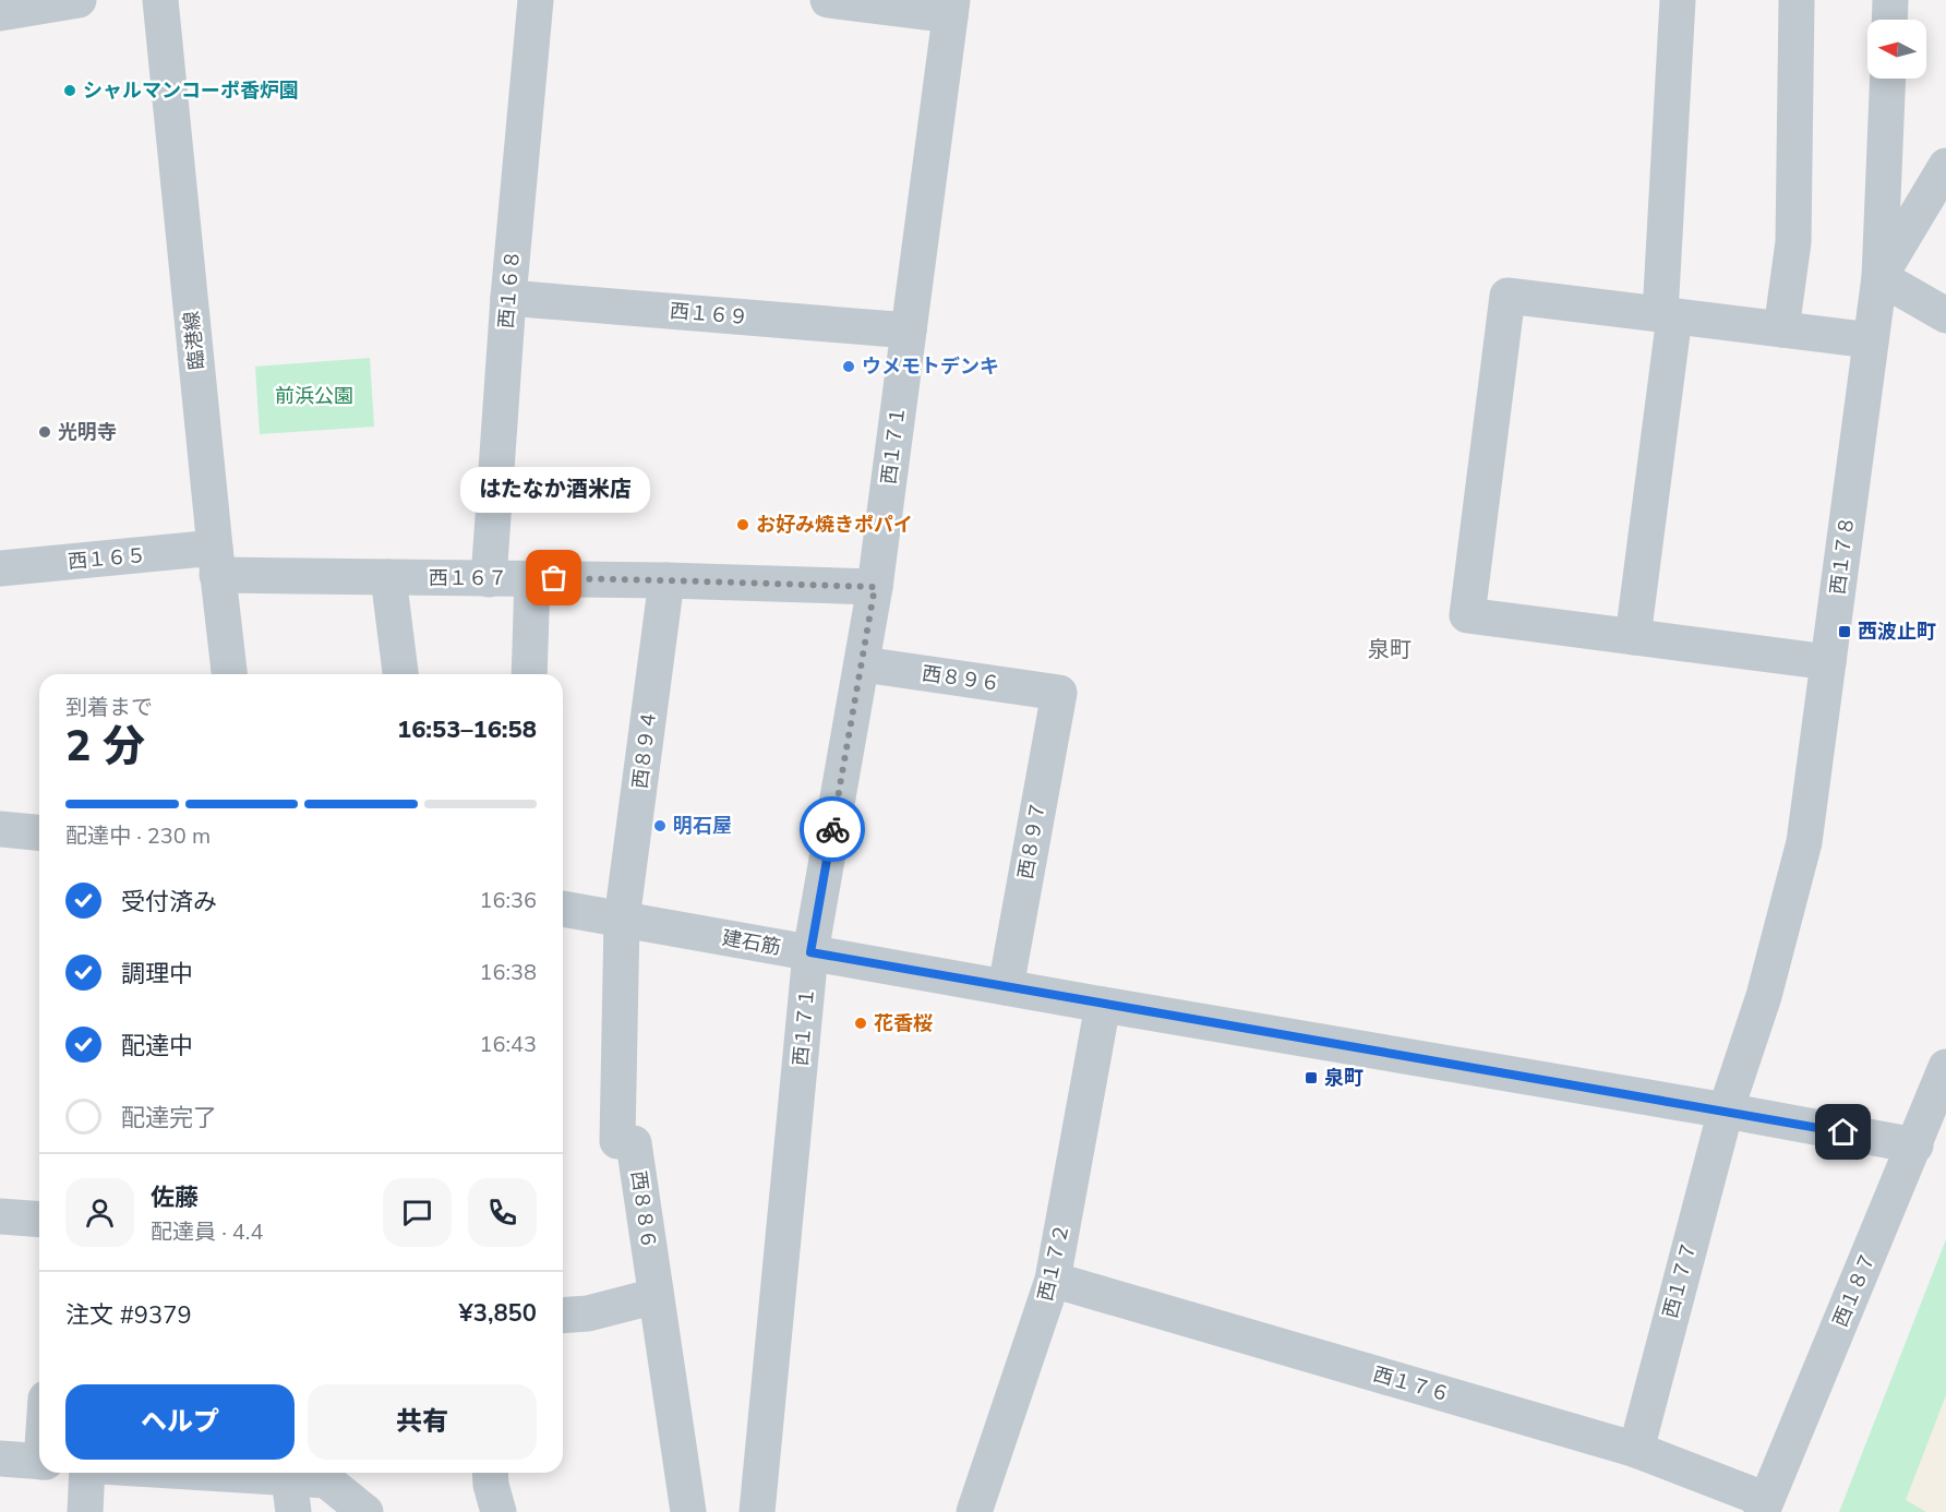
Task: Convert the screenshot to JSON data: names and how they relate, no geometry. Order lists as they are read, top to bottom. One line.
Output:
{"streets":{"street":["西１６８","西１６９","臨港線","西１７１","西１７８","西１６５","西１６７","西８９６","西８９４","西８９７","建石筋","西８８６","西１７２","西１７７","西１８７","西１７６"]},"crossings":[["西１６８","西１６９"],["西１６８","西１６７"],["西１６９","西１７１"],["臨港線","西１６５"],["臨港線","西１６７"],["西１７１","西１６７"],["西１７１","西８９６"],["西１７１","建石筋"],["西１７８","建石筋"],["西１７８","西１７７"],["西１６５","西１６７"],["西１６７","西８９４"],["西８９６","西８９７"],["西８９４","建石筋"],["西８９４","西８８６"],["西８９７","建石筋"],["建石筋","西８８６"],["建石筋","西１７２"],["建石筋","西１７７"],["建石筋","西１８７"],["西１７２","西１７６"],["西１７７","西１７６"],["西１８７","西１７６"]],"districts":["泉町"],"parks":["前浜公園"],"places":{"other":["シャルマンコーポ香炉園","ウメモトデンキ","光明寺","お好み焼きポパイ","はたなか酒米店","明石屋","花香桜"],"transit":["西波止町","泉町"]},"north":"left","page":{"bubble":"はたなか酒米店","heading":["2 分","到着まで","16:53–16:58"],"panel":["佐藤","配達員 · 4.4","注文 #9379","¥3,850"],"bar":"配達中 · 230 m","list":[["受付済み","16:36"],["調理中","16:38"],["配達中","16:43"],"配達完了"],"buttons":["ヘルプ","共有"]}}
